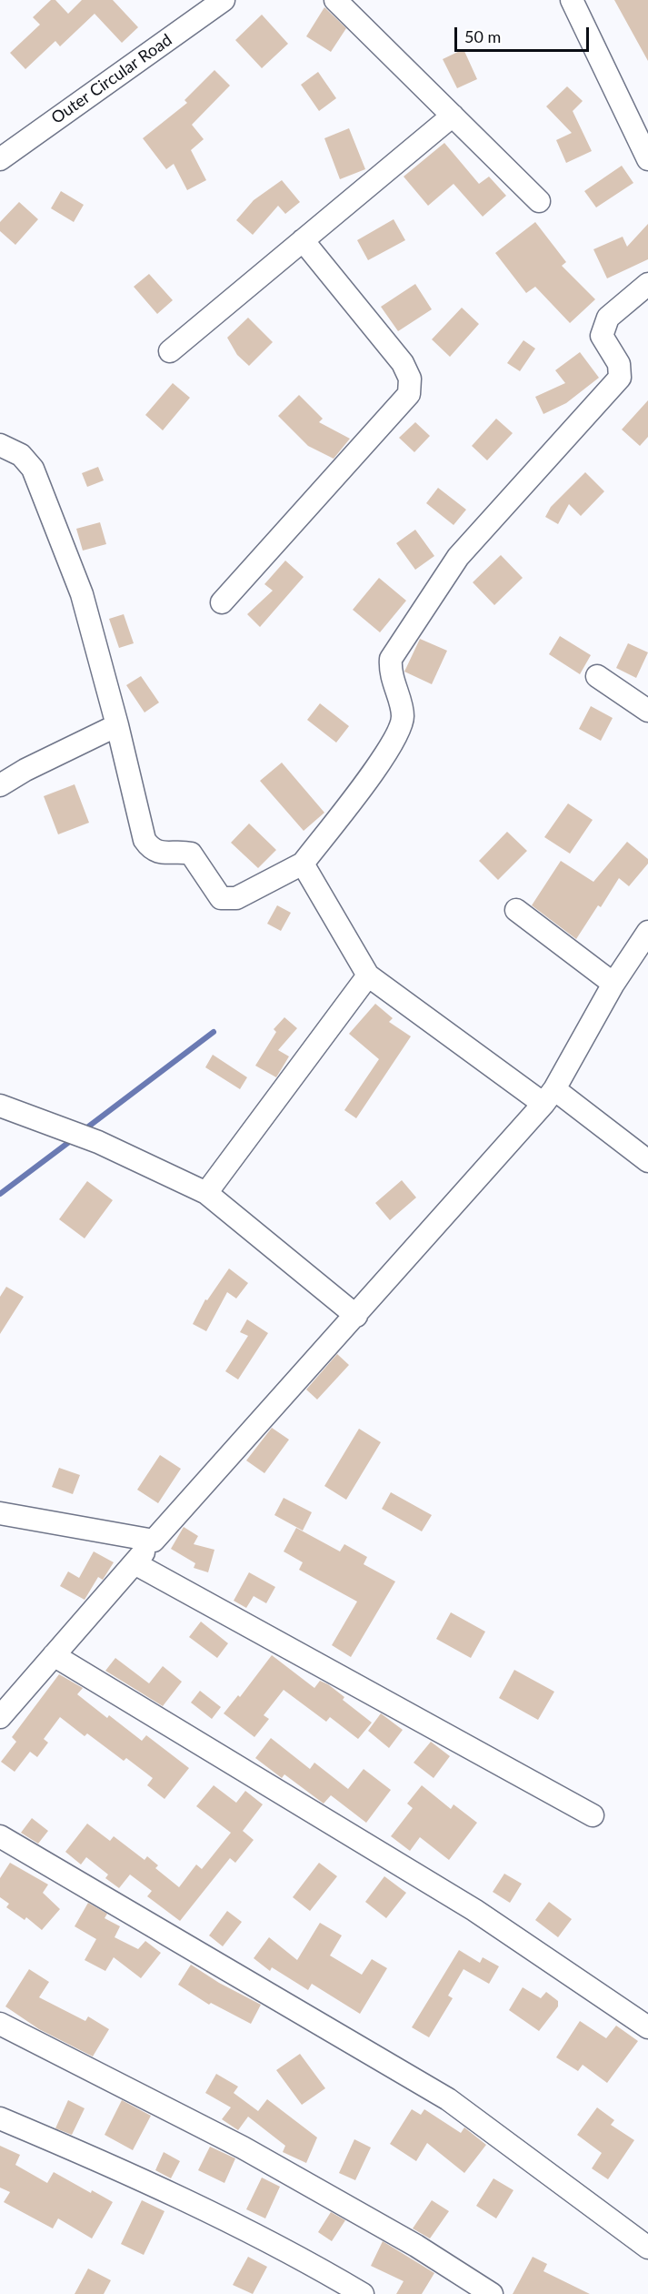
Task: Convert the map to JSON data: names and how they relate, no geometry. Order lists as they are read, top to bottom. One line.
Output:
{"streets":{"street":["Outer Circular Road"]},"scale_bar":"50 m"}
